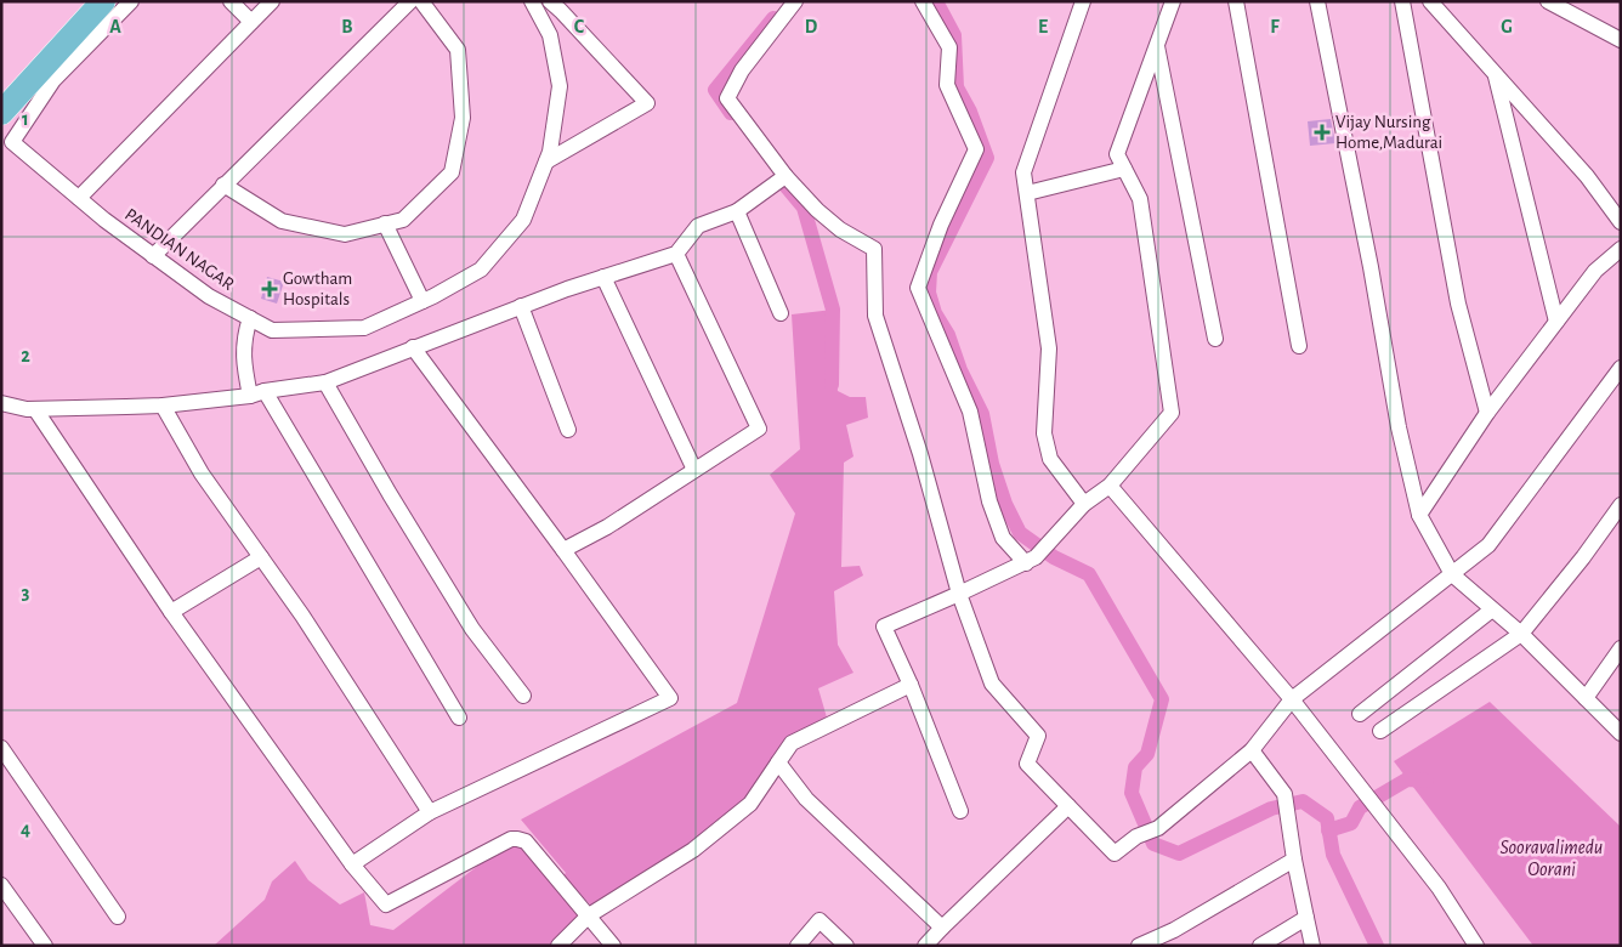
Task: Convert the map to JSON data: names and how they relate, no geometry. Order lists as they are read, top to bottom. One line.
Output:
{"streets":{"street":["PANDIAN NAGAR"]},"water":["Sooravalimedu Oorani"],"places":{"health":["Vijay Nursing Home,Madurai","Gowtham Hospitals"]},"grid":{"columns":["A","B","C","D","E","F","G"],"rows":["1","2","3","4"]}}
